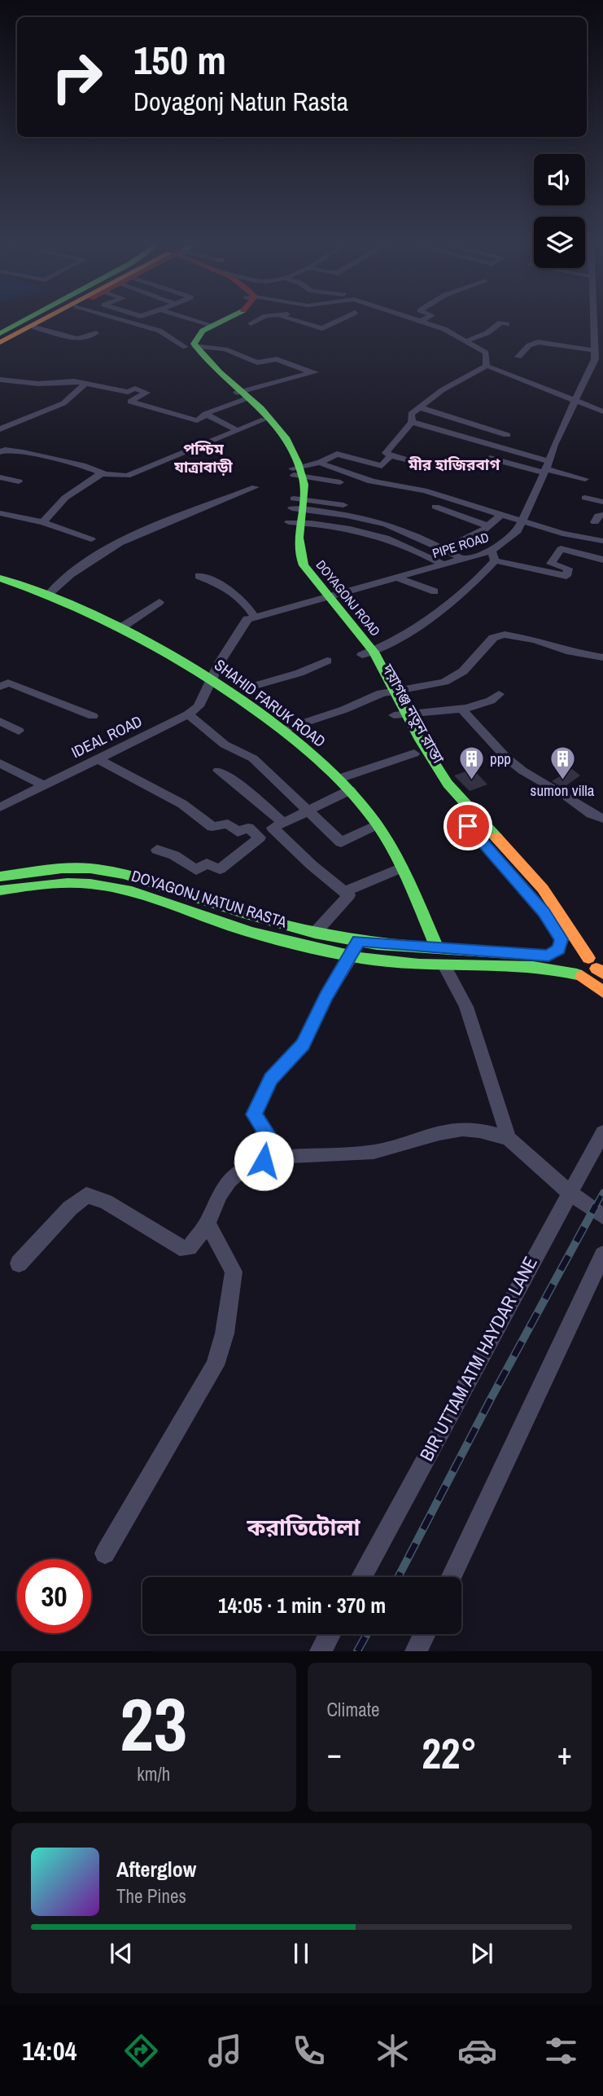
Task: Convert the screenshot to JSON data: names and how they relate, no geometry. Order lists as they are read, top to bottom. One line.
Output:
{"streets":{"main road":["SHAHID FARUK ROAD","দয়াগঞ্জ নতুন রাস্তা","DOYAGONJ NATUN RASTA"],"street":["PIPE ROAD","IDEAL ROAD","BIR UTTAM ATM HAYDAR LANE"]},"crossings":[["PIPE ROAD","দয়াগঞ্জ নতুন রাস্তা"],["SHAHID FARUK ROAD","IDEAL ROAD"],["SHAHID FARUK ROAD","DOYAGONJ NATUN RASTA"]],"districts":["পশ্চিম যাত্রাবাড়ী","মীর হাজিরবাগ","করাতিটোলা"],"places":{"building":["ppp","sumon villa"]},"page":{"turn":["150 m","Doyagonj Natun Rasta"],"limit":"30","trip":"14:05 · 1 min · 370 m","tile":[["23","km/h"],"Climate"],"heat":["−","22°","+"],"song":["Afterglow","The Pines"],"tabs":"14:04"}}
